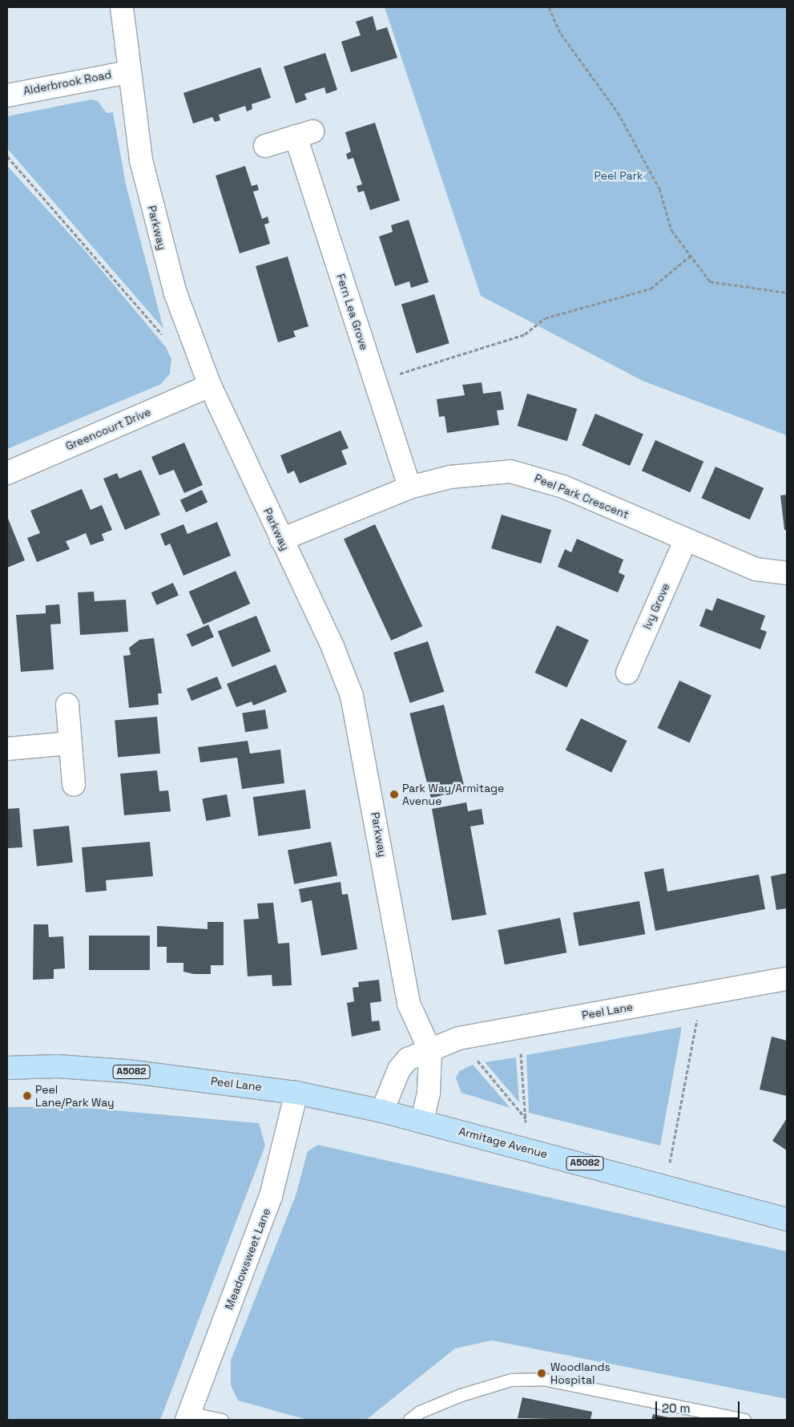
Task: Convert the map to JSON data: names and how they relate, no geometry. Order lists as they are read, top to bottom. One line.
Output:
{"streets":{"main road":["Peel Lane","A5082","Armitage Avenue"],"street":["Alderbrook Road","Parkway","Fern Lea Grove","Greencourt Drive","Peel Park Crescent","Ivy Grove","Meadowsweet Lane"]},"crossings":[["Alderbrook Road","Parkway"],["Parkway","Greencourt Drive"],["Parkway","Peel Park Crescent"],["Parkway","Peel Lane"],["Fern Lea Grove","Peel Park Crescent"],["Peel Park Crescent","Ivy Grove"],["Peel Lane","Armitage Avenue"],["Peel Lane","Meadowsweet Lane"]],"parks":["Peel Park"],"places":["Park Way/Armitage Avenue","Peel Lane/Park Way","Woodlands Hospital"],"scale_bar":"20 m"}
